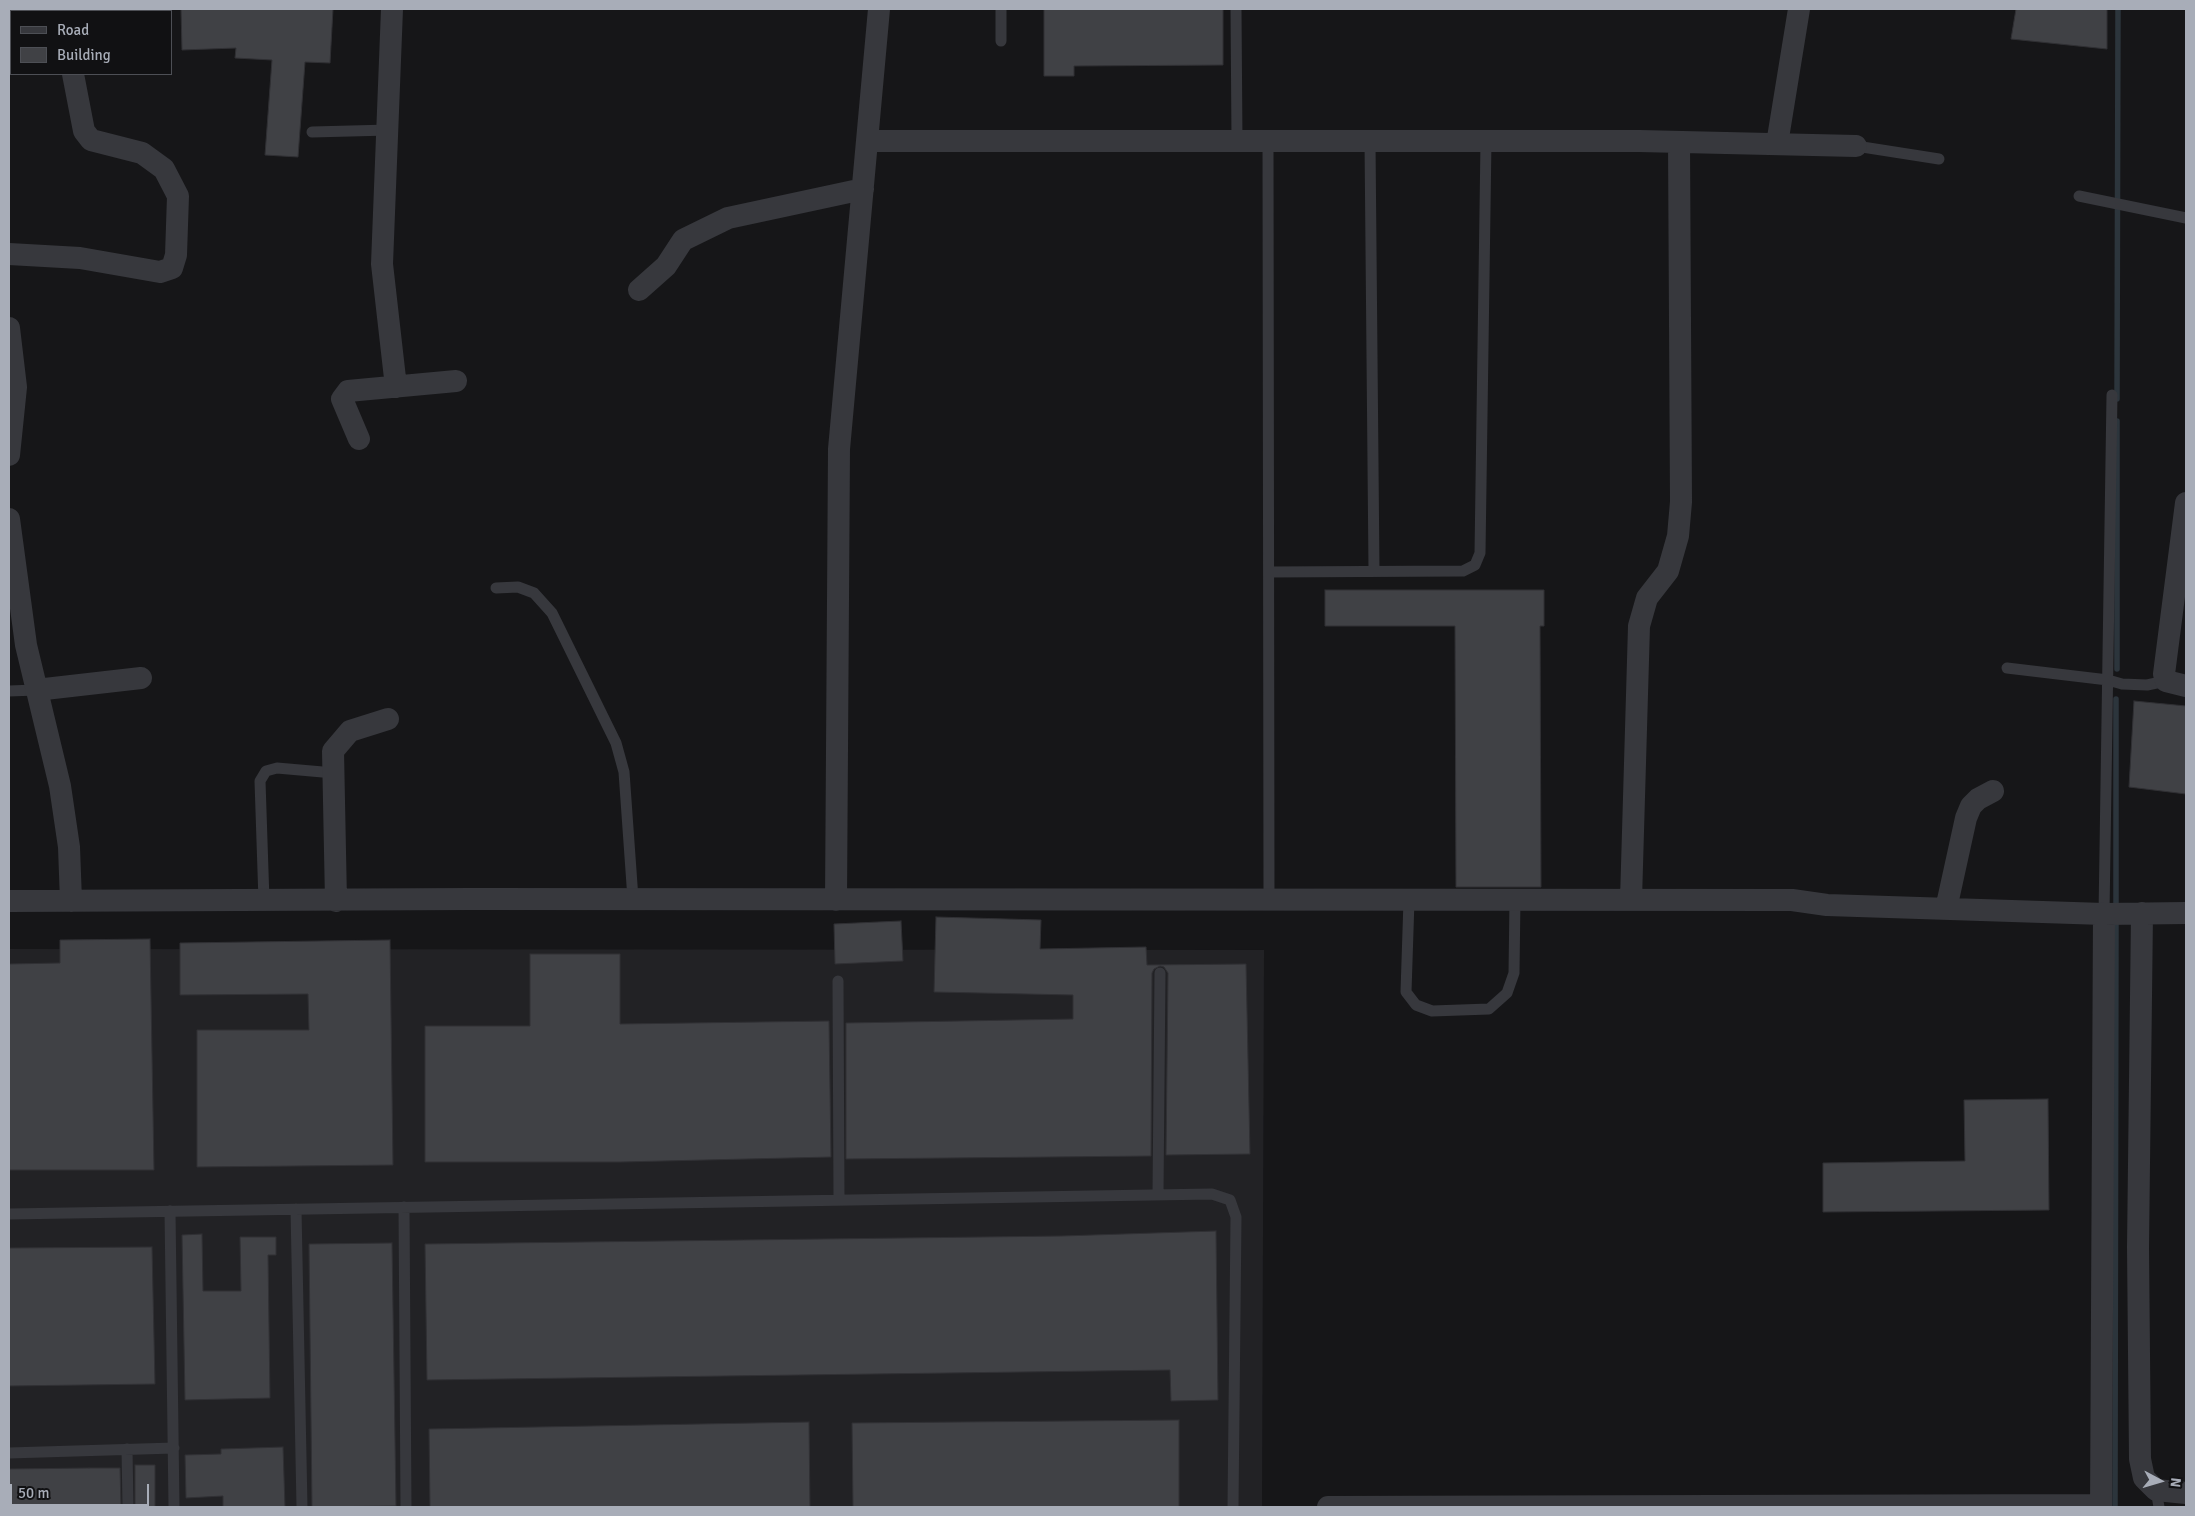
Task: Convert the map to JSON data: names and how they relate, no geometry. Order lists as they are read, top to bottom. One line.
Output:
{"legend":["Road","Building"],"scale_bar":"50 m","north":"right"}
